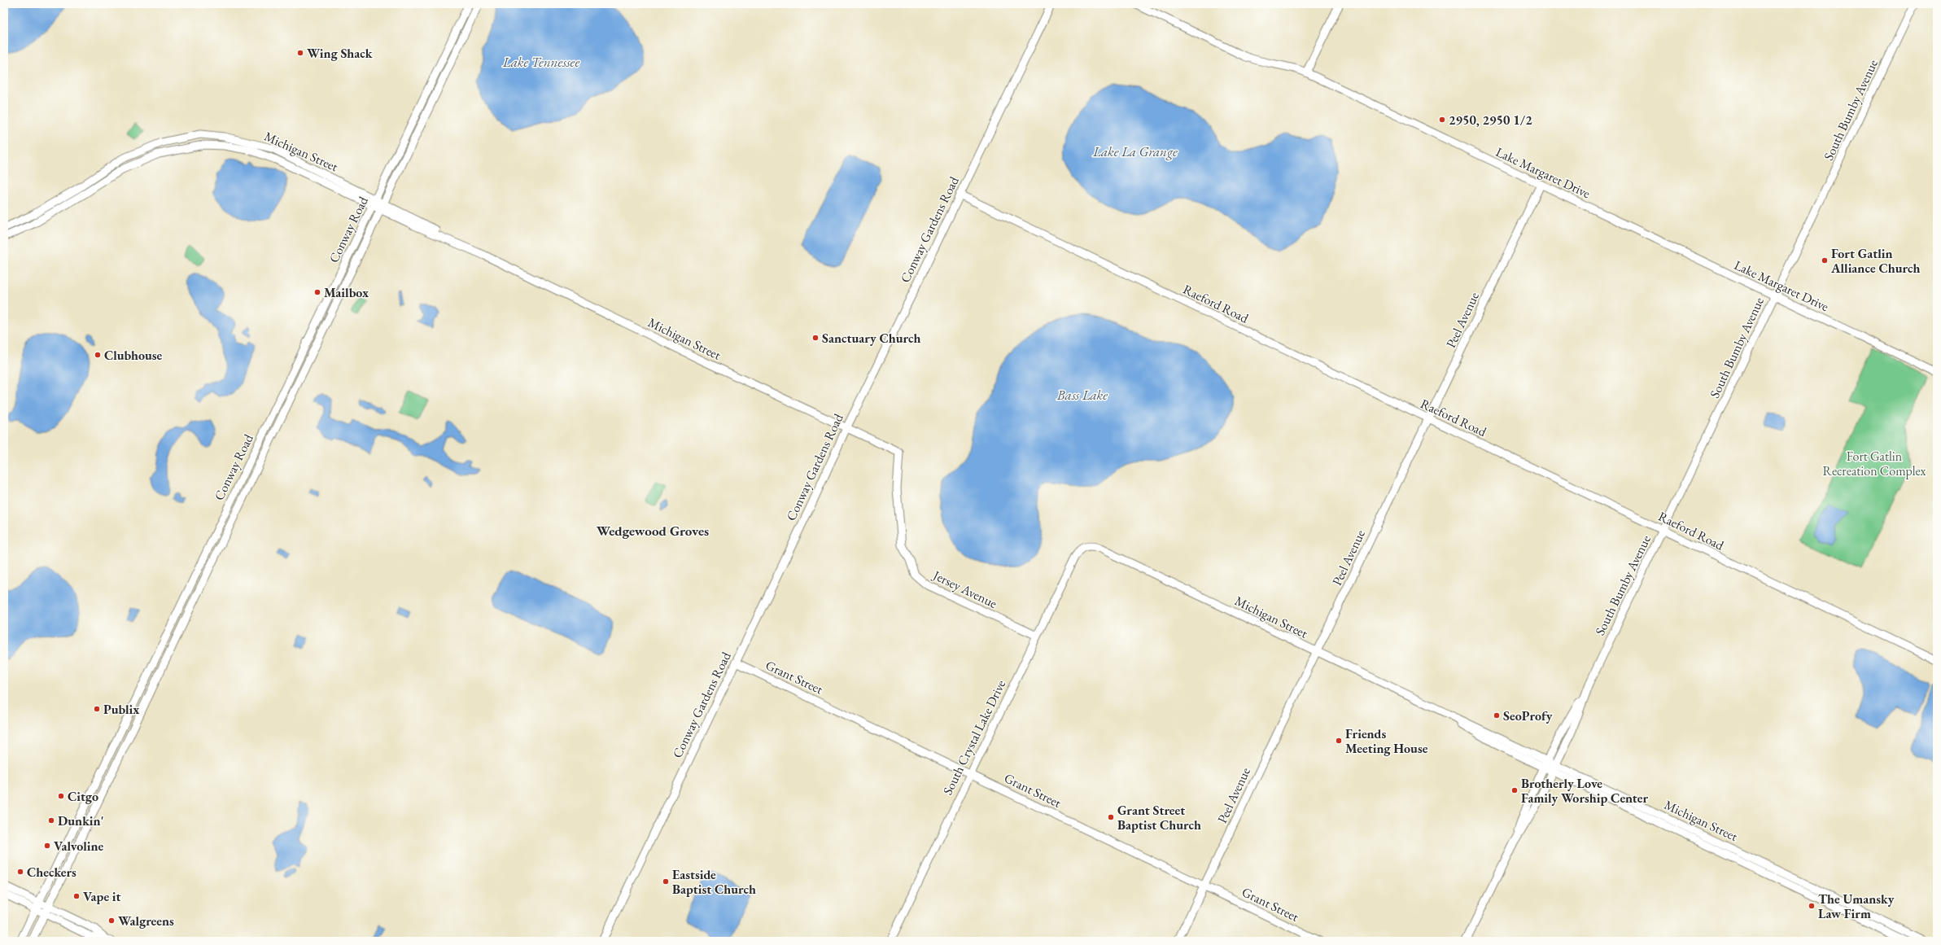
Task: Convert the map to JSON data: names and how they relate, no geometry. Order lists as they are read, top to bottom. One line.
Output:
{"streets":{"street":["South Bumby Avenue","Michigan Street","Lake Margaret Drive","Conway Road","Conway Gardens Road","Raeford Road","Peel Avenue","Jersey Avenue","Grant Street","South Crystal Lake Drive"]},"crossings":[["South Bumby Avenue","Michigan Street"],["South Bumby Avenue","Lake Margaret Drive"],["South Bumby Avenue","Raeford Road"],["Michigan Street","Conway Road"],["Michigan Street","Conway Gardens Road"],["Michigan Street","Peel Avenue"],["Michigan Street","Jersey Avenue"],["Michigan Street","South Crystal Lake Drive"],["Lake Margaret Drive","Peel Avenue"],["Conway Gardens Road","Raeford Road"],["Conway Gardens Road","Grant Street"],["Raeford Road","Peel Avenue"],["Peel Avenue","Grant Street"],["Jersey Avenue","South Crystal Lake Drive"],["Grant Street","South Crystal Lake Drive"]],"districts":["Wedgewood Groves"],"water":["Lake Tennessee","Lake La Grange","Bass Lake"],"parks":["Fort Gatlin Recreation Complex"],"places":["Wing Shack","2950, 2950 1/2","Fort Gatlin Alliance Church","Mailbox","Sanctuary Church","Clubhouse","Publix","SeoProfy","Friends Meeting House","Brotherly Love Family Worship Center","Citgo","Grant Street Baptist Church","Dunkin'","Valvoline","Checkers","Eastside Baptist Church","Vape it","The Umansky Law Firm","Walgreens"]}
